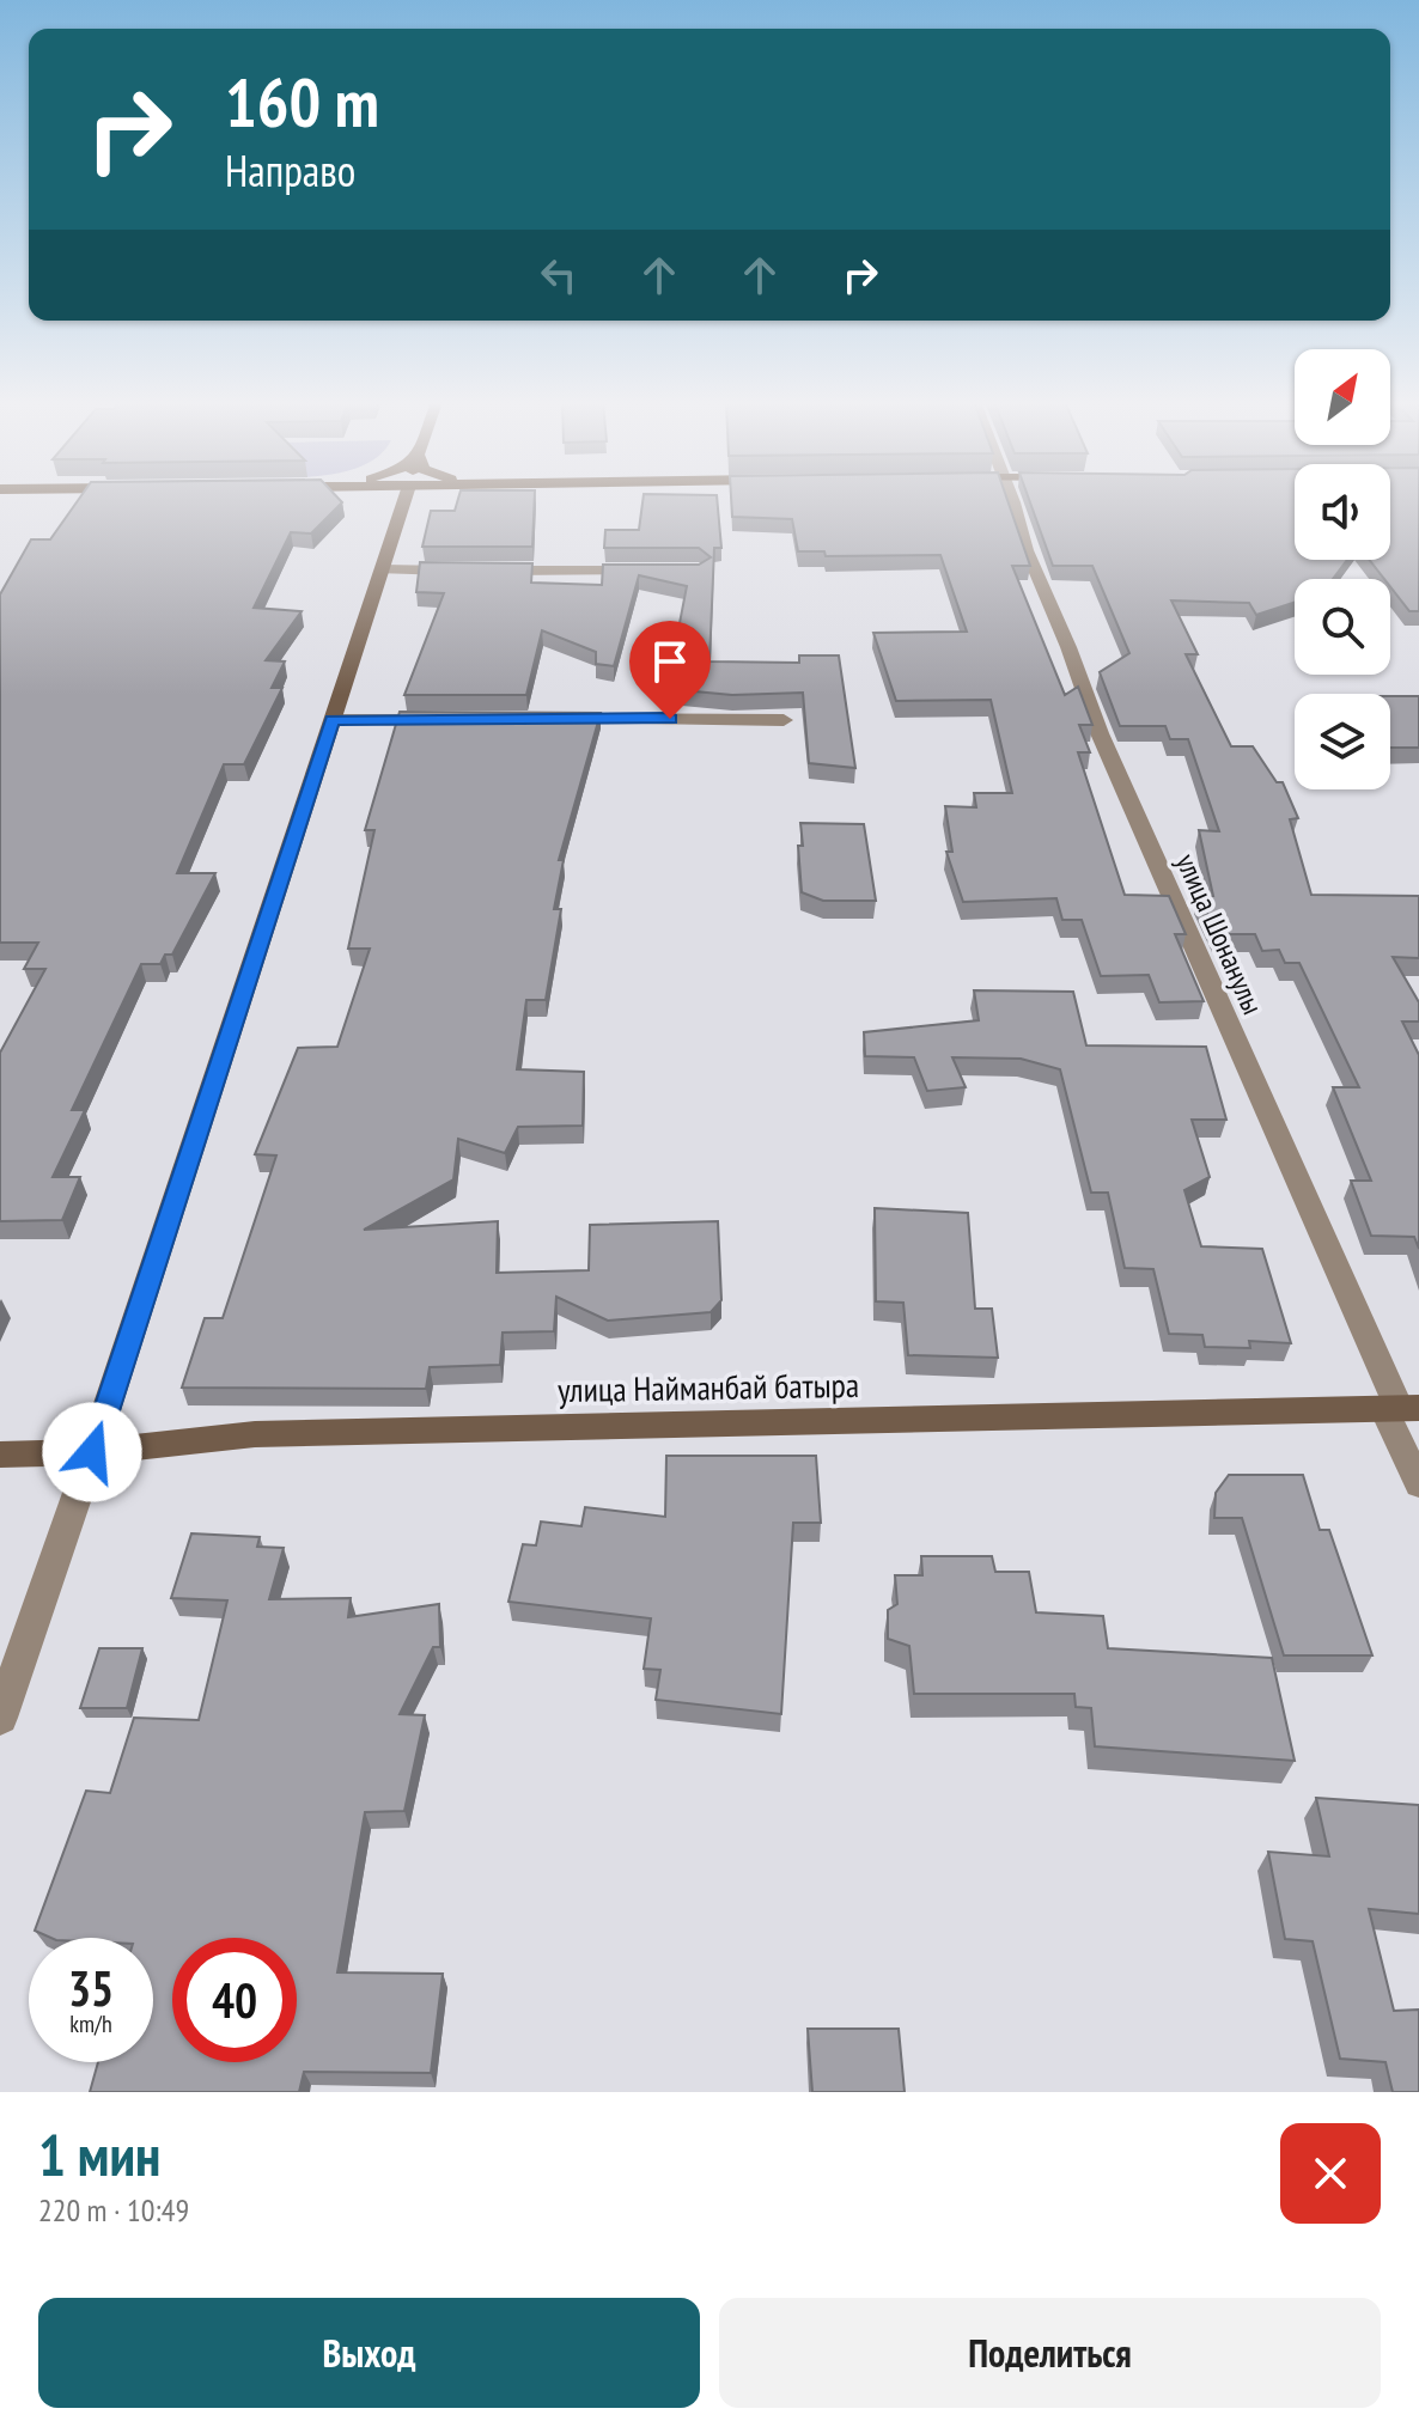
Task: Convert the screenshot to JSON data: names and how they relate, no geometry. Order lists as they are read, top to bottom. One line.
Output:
{"streets":{"street":["улица Шонанулы","улица Найманбай батыра"]},"crossings":[["улица Шонанулы","улица Найманбай батыра"]],"north":"top right","page":{"turn":["160 m","Направо"],"speed":"35 km/h","limit":"40","heading":["1 мин","220 m · 10:49"],"buttons":["Выход","Поделиться"]}}
